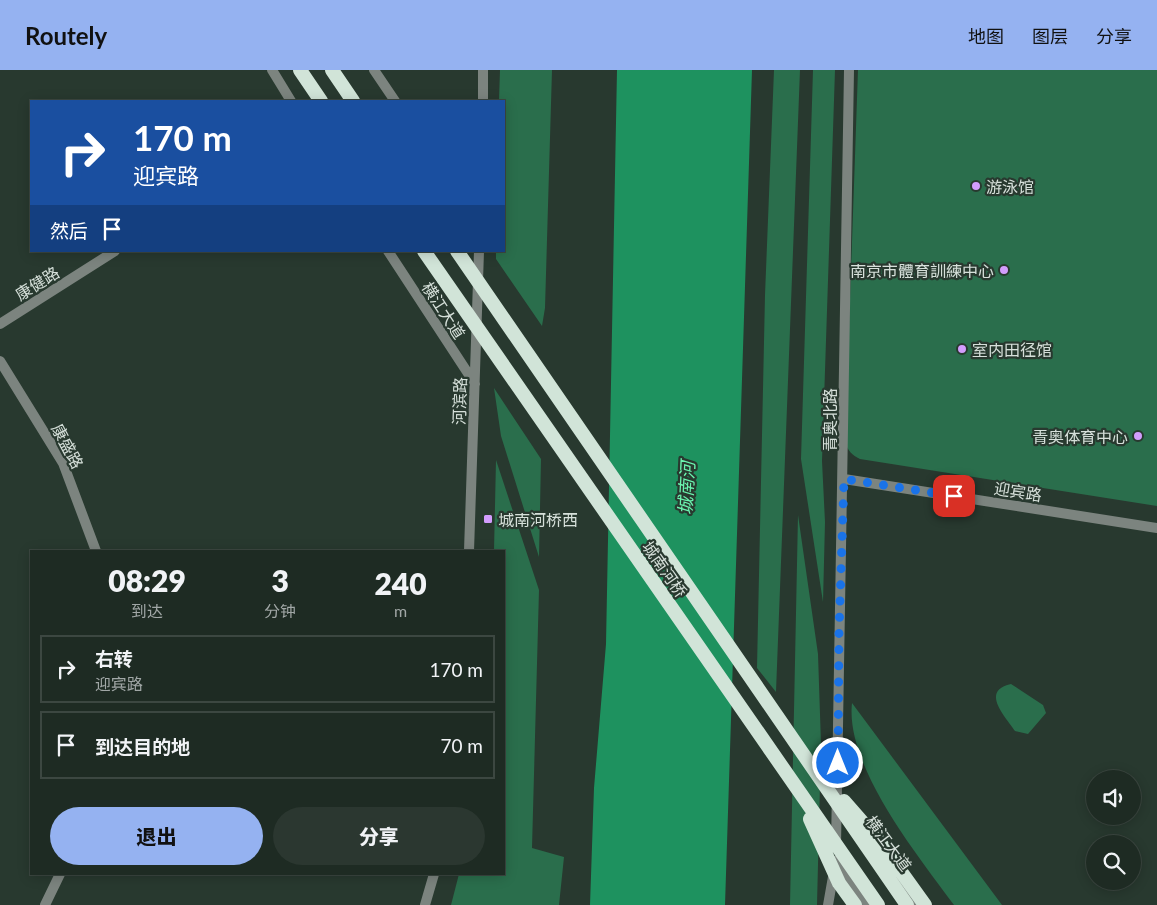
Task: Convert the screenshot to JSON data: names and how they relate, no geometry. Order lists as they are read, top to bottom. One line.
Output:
{"streets":{"highway":["城南河桥"],"street":["康健路","横江大道","河滨路","青奥北路","康盛路","迎宾路"]},"crossings":[["横江大道","河滨路"],["横江大道","青奥北路"],["青奥北路","迎宾路"]],"water":["城南河"],"places":{"other":["游泳馆","南京市體育訓練中心","室内田径馆","青奥体育中心"],"transit":["城南河桥西"]},"page":{"header":"Routely","nav":["地图","图层","分享"],"turn":["170 m","迎宾路"],"then":"然后","eta":["08:29","到达","3","分钟","240","m"],"list":[{"name":"右转","note":"迎宾路","value":"170 m"},{"name":"到达目的地","value":"70 m"}],"buttons":["退出","分享"]}}
